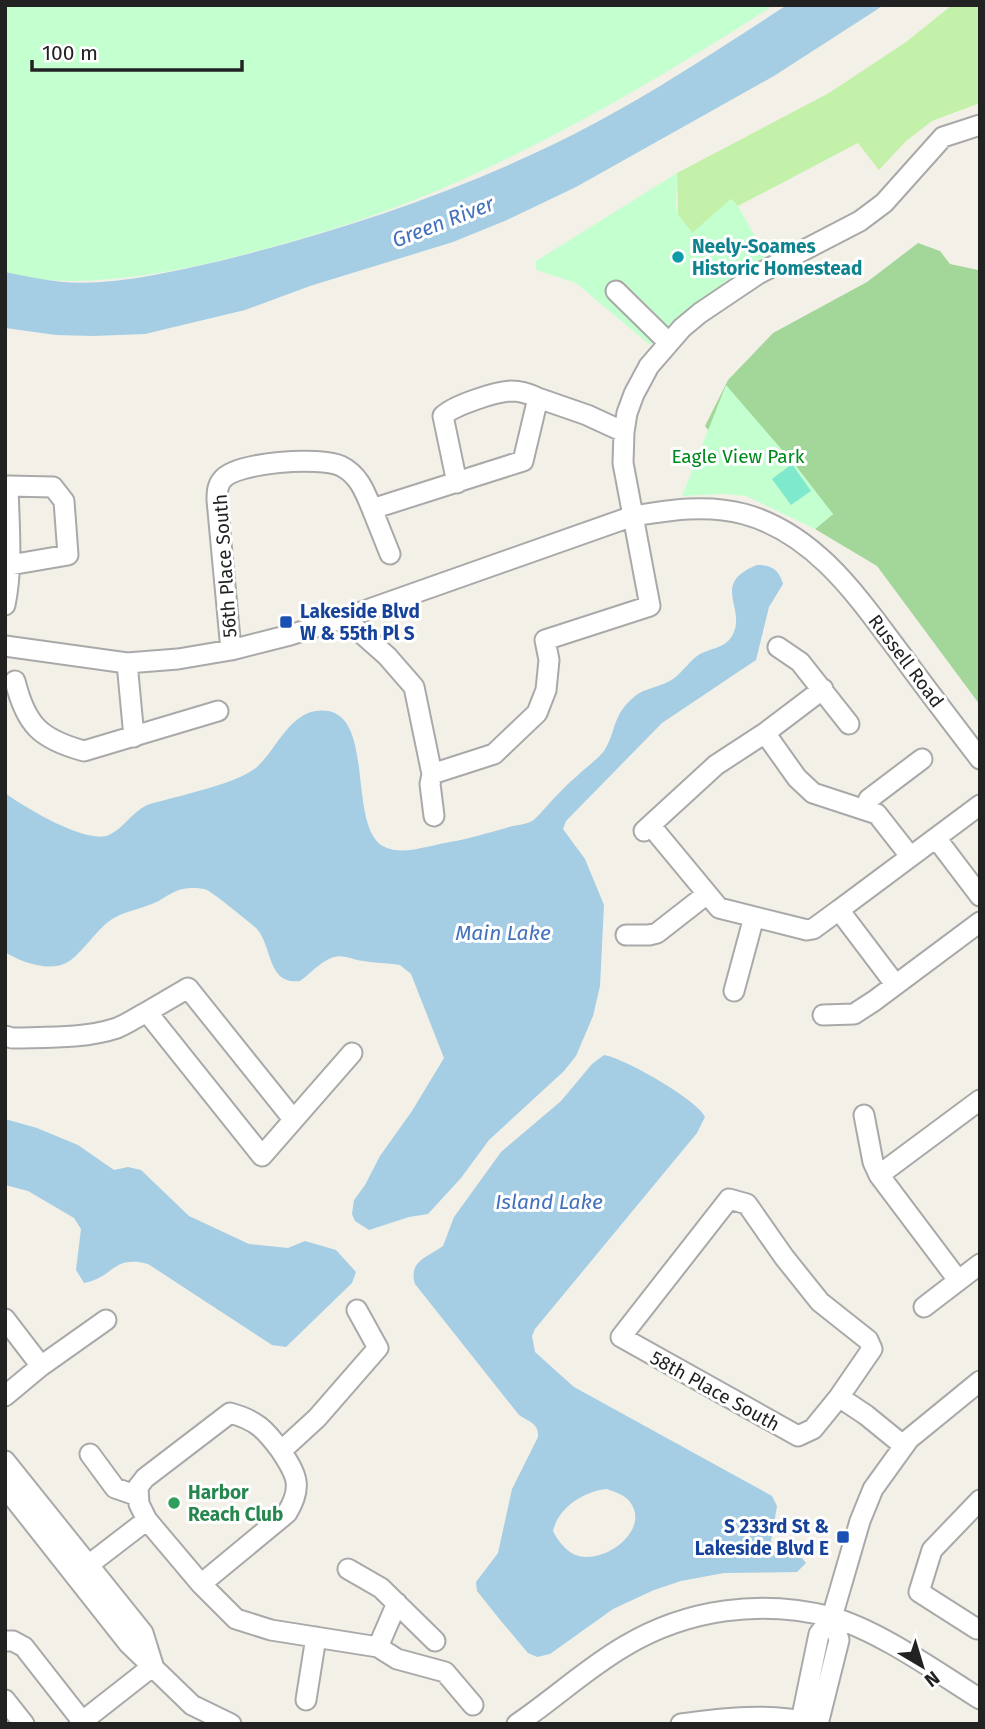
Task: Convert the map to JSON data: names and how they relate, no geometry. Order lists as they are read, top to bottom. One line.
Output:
{"streets":{"street":["56th Place South","Russell Road","58th Place South"]},"crossings":[["56th Place South","Russell Road"]],"water":["Green River","Main Lake","Island Lake"],"parks":["Eagle View Park"],"places":{"other":["Neely-Soames Historic Homestead","Harbor Reach Club"],"transit":["Lakeside Blvd W & 55th Pl S","S 233rd St & Lakeside Blvd E"]},"scale_bar":"100 m","north":"bottom right"}
